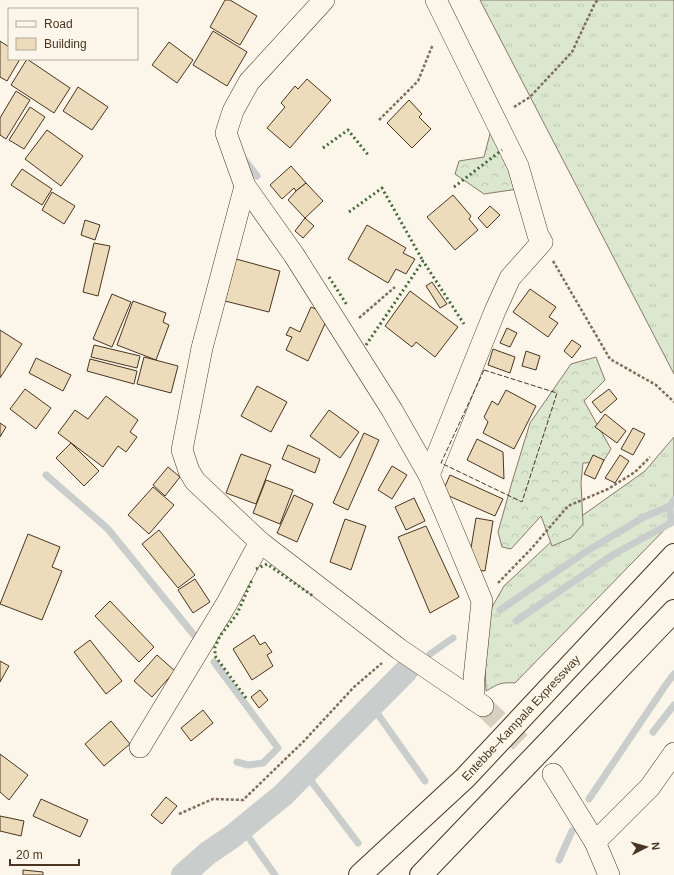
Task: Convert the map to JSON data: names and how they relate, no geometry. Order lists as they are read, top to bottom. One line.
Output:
{"streets":{"highway":["Entebbe–Kampala Expressway"]},"legend":["Road","Building"],"scale_bar":"20 m","north":"right"}
